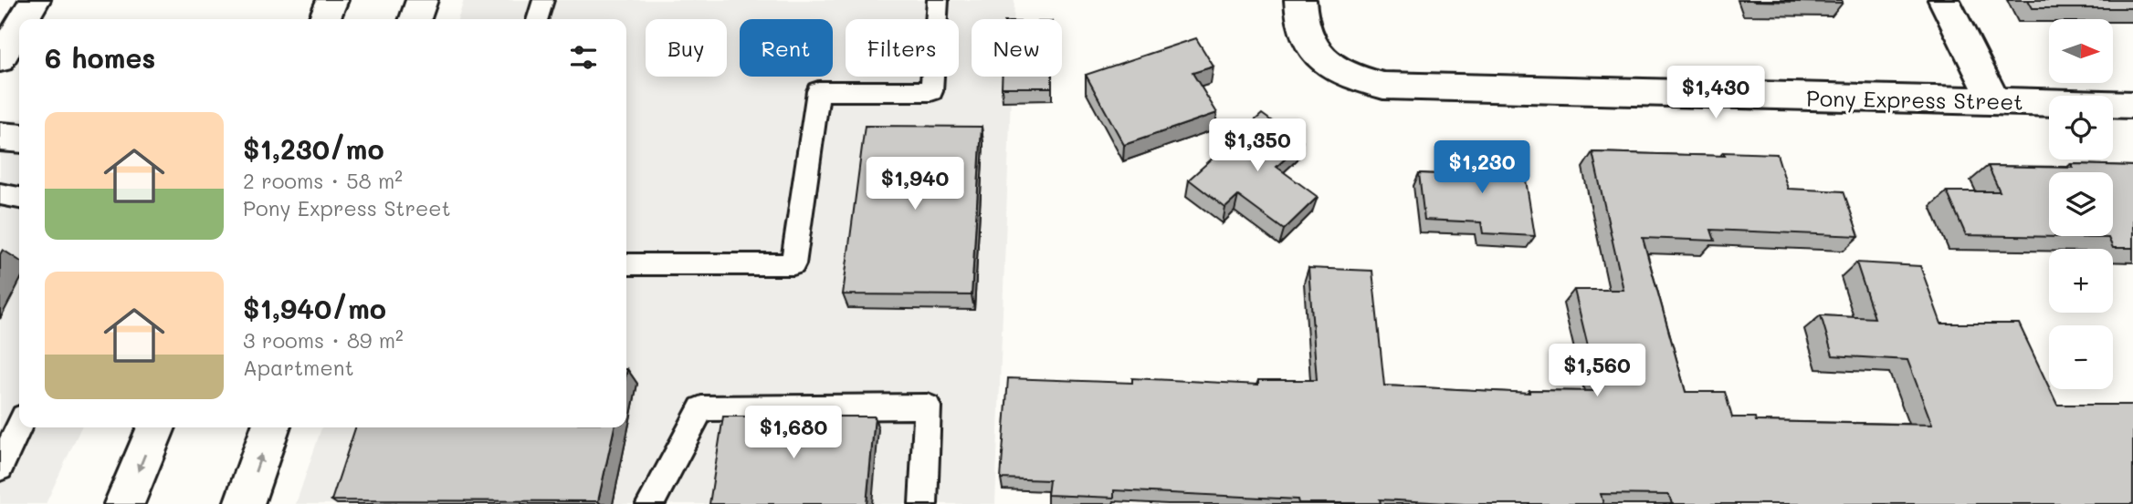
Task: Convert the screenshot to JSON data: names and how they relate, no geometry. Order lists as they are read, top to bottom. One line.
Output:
{"streets":{"street":["Pony Express Street"]},"north":"right","page":{"map_buttons":["+","−"],"chip":["Buy","Rent","Filters","New"],"heading":"6 homes","price":["$1,430","$1,350","$1,230","$1,940","$1,560","$1,680"],"list":[{"name":"$1,230/mo","note":"2 rooms · 58 m² · Pony Express Street"},{"name":"$1,940/mo","note":"3 rooms · 89 m² · Apartment"}]}}
